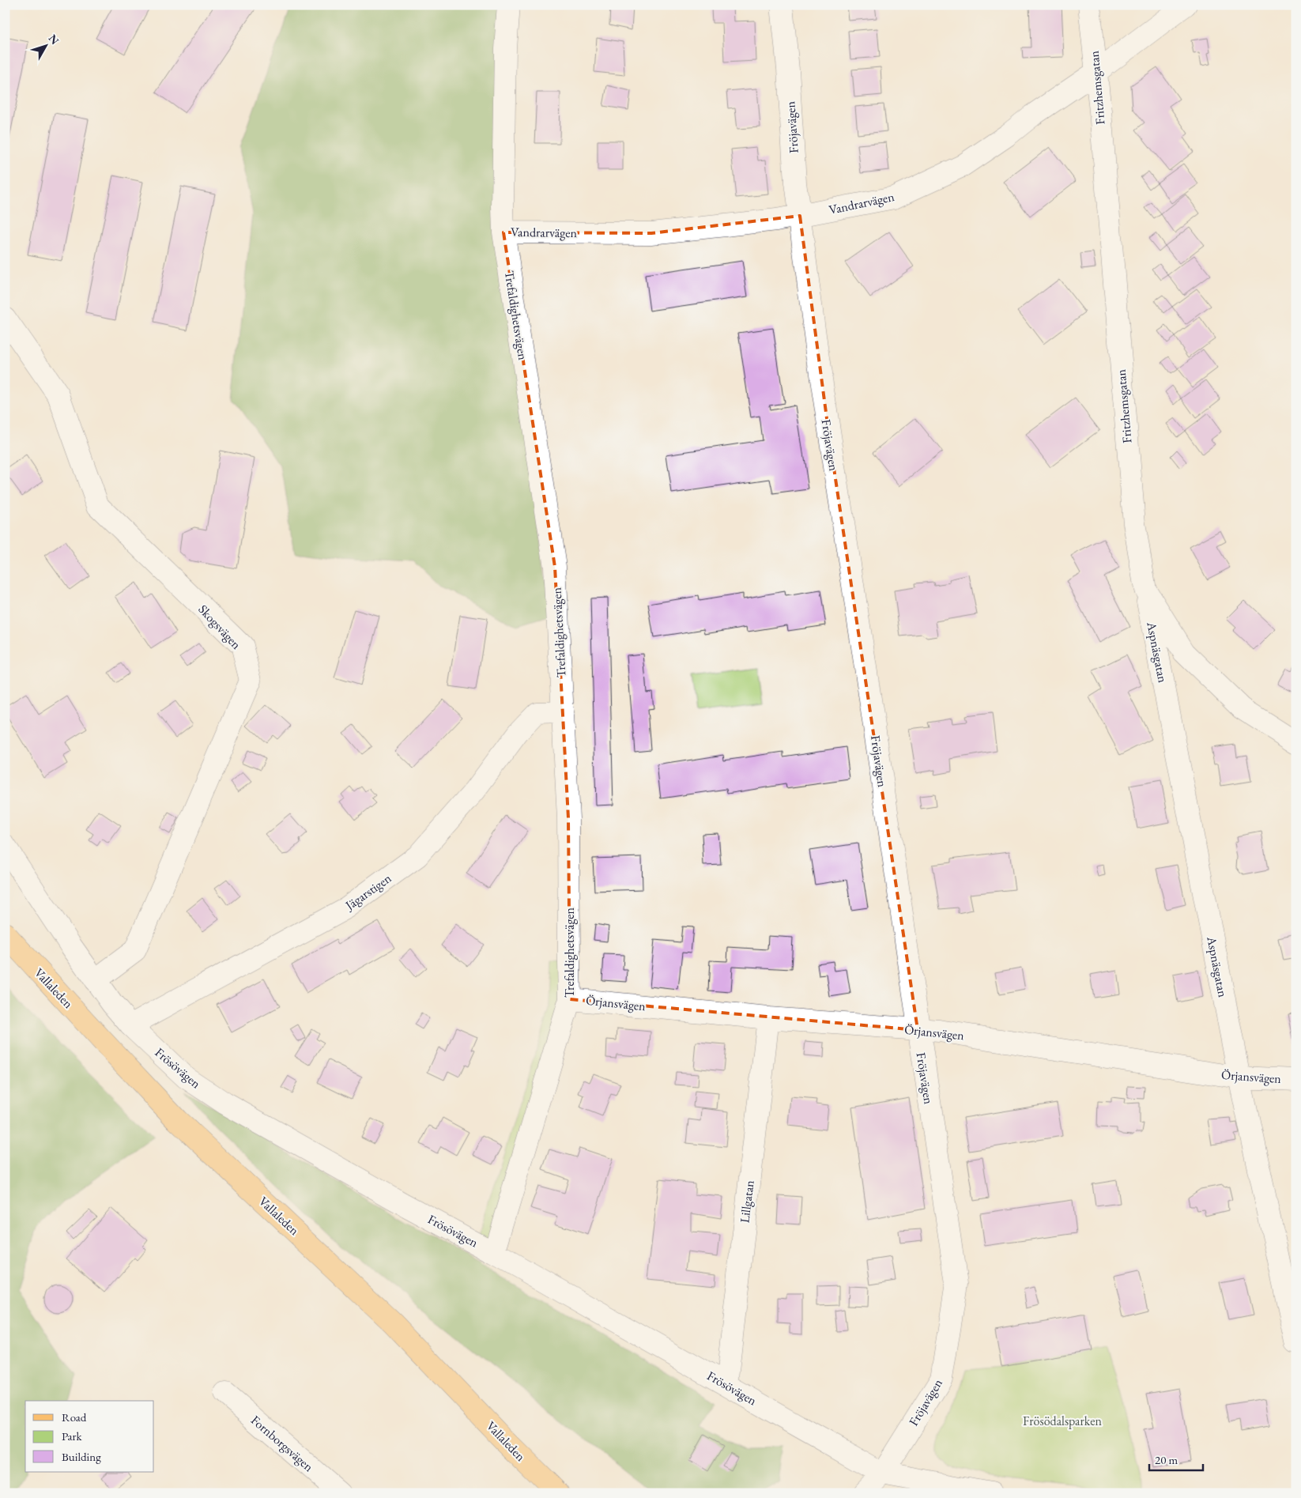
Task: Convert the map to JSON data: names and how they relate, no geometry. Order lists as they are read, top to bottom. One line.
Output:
{"streets":{"main road":["Vallaleden"],"street":["Fritzhemsgatan","Fröjavägen","Vandrarvägen","Trefaldighetsvägen","Skogsvägen","Aspnäsgatan","Jägarstigen","Örjansvägen","Frösövägen","Lillgatan","Fornborgsvägen"]},"crossings":[["Fritzhemsgatan","Vandrarvägen"],["Fritzhemsgatan","Aspnäsgatan"],["Fröjavägen","Vandrarvägen"],["Fröjavägen","Örjansvägen"],["Fröjavägen","Frösövägen"],["Vandrarvägen","Trefaldighetsvägen"],["Trefaldighetsvägen","Jägarstigen"],["Trefaldighetsvägen","Örjansvägen"],["Trefaldighetsvägen","Frösövägen"],["Skogsvägen","Frösövägen"],["Aspnäsgatan","Örjansvägen"],["Jägarstigen","Frösövägen"],["Örjansvägen","Lillgatan"],["Frösövägen","Lillgatan"]],"parks":["Frösödalsparken"],"legend":["Road","Park","Building"],"scale_bar":"20 m","north":"top right"}
